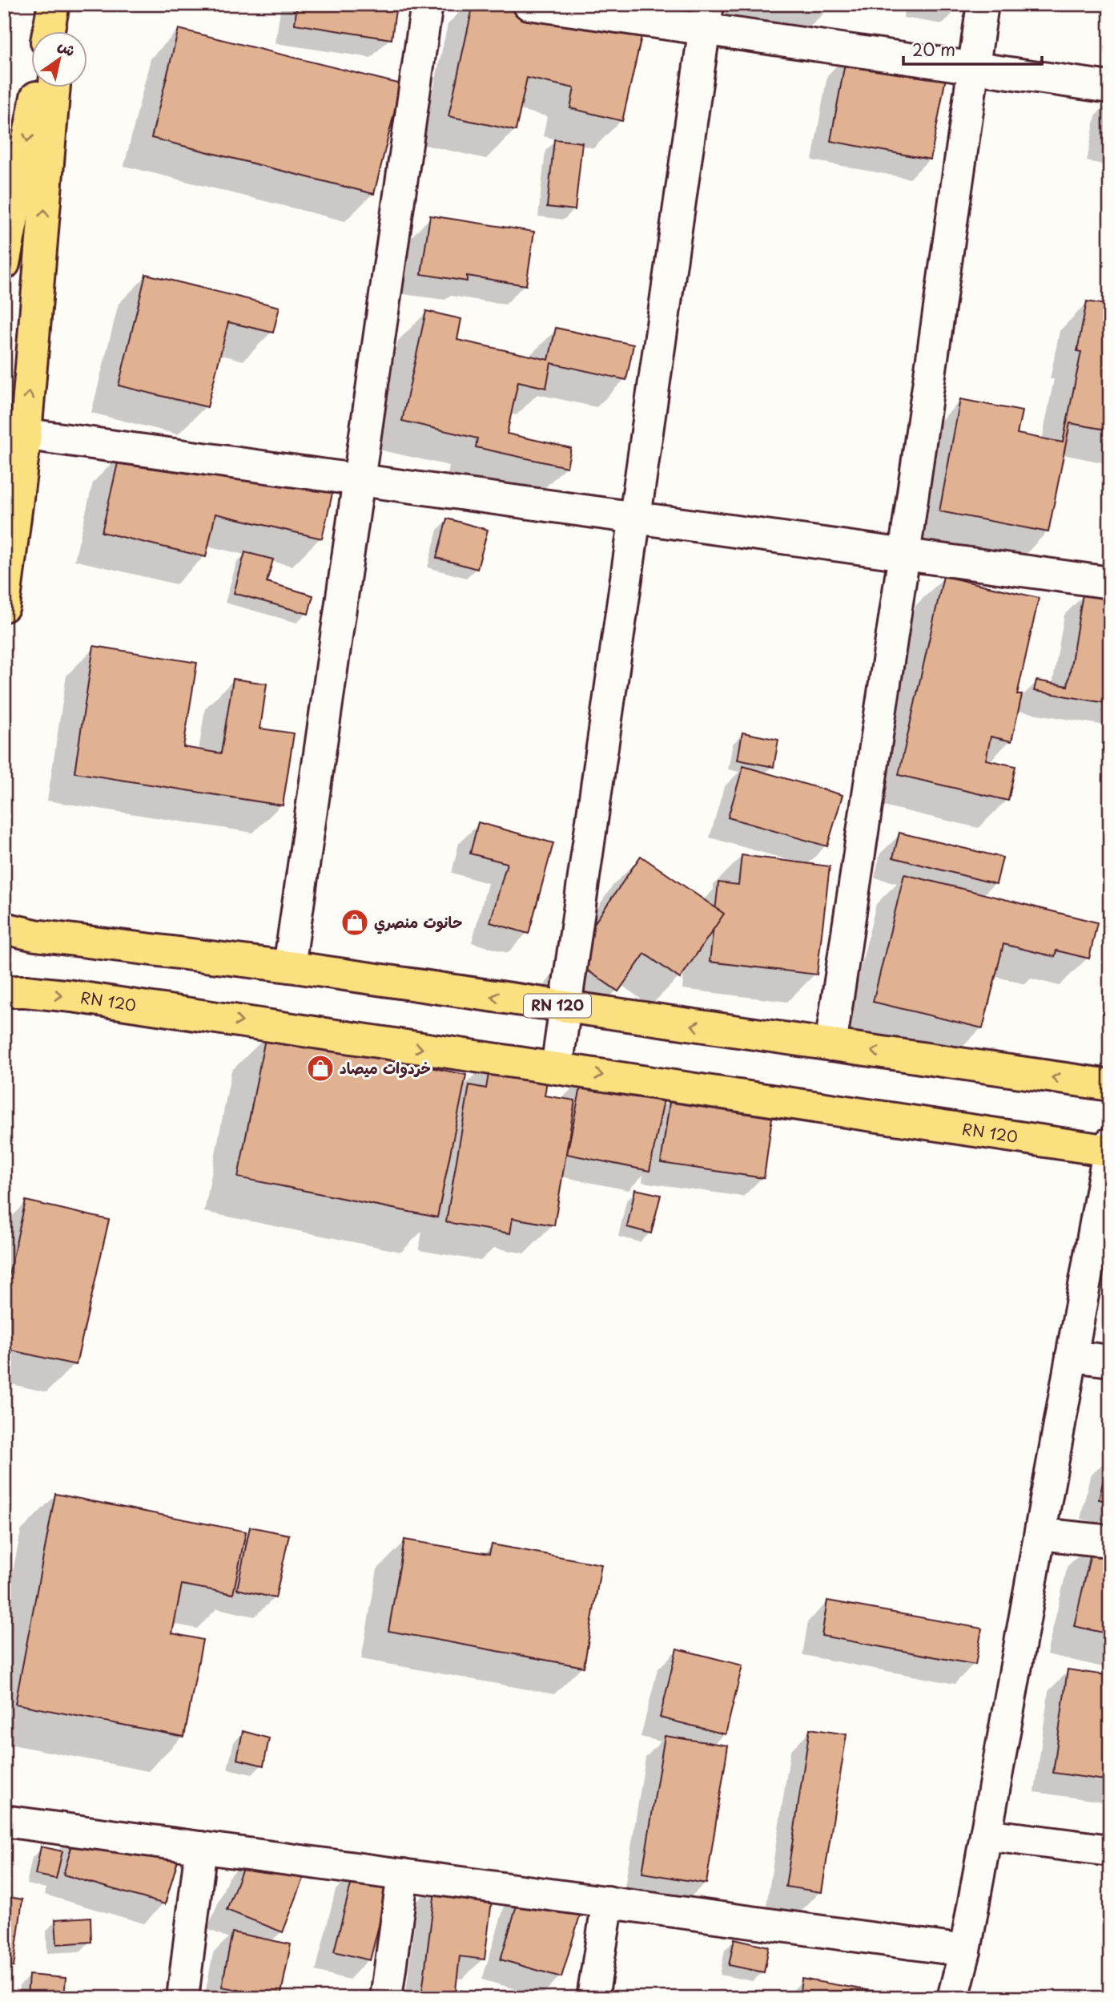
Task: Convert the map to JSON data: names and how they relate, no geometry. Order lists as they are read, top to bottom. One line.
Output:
{"streets":{"main road":["RN 120"]},"places":{"shop":["حانوت منصري","خردوات ميصاد"]},"scale_bar":"20 m","north":"top right"}
